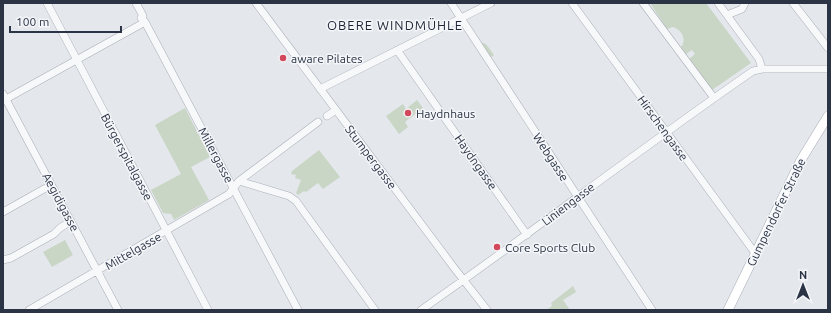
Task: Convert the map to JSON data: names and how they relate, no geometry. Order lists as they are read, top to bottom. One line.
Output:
{"streets":{"street":["Hirschengasse","Millergasse","Bürgerspitalgasse","Stumpergasse","Webgasse","Haydngasse","Aegidigasse","Liniengasse","Gumpendorfer Straße","Mittelgasse"]},"crossings":[["Hirschengasse","Liniengasse"],["Hirschengasse","Gumpendorfer Straße"],["Millergasse","Mittelgasse"],["Bürgerspitalgasse","Mittelgasse"],["Stumpergasse","Liniengasse"],["Webgasse","Liniengasse"],["Haydngasse","Liniengasse"],["Aegidigasse","Mittelgasse"]],"districts":["OBERE WINDMÜHLE"],"places":["aware Pilates","Haydnhaus","Core Sports Club"],"scale_bar":"100 m","north":"top"}
